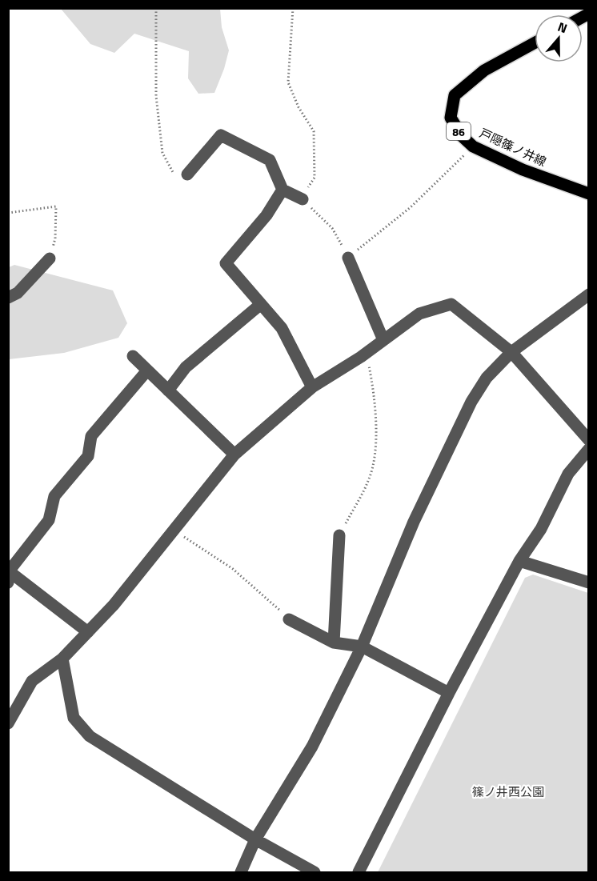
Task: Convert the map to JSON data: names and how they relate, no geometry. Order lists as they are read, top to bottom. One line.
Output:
{"streets":{"main road":["86","戸隠篠ノ井線"]},"parks":["篠ノ井西公園"],"north":"top"}
